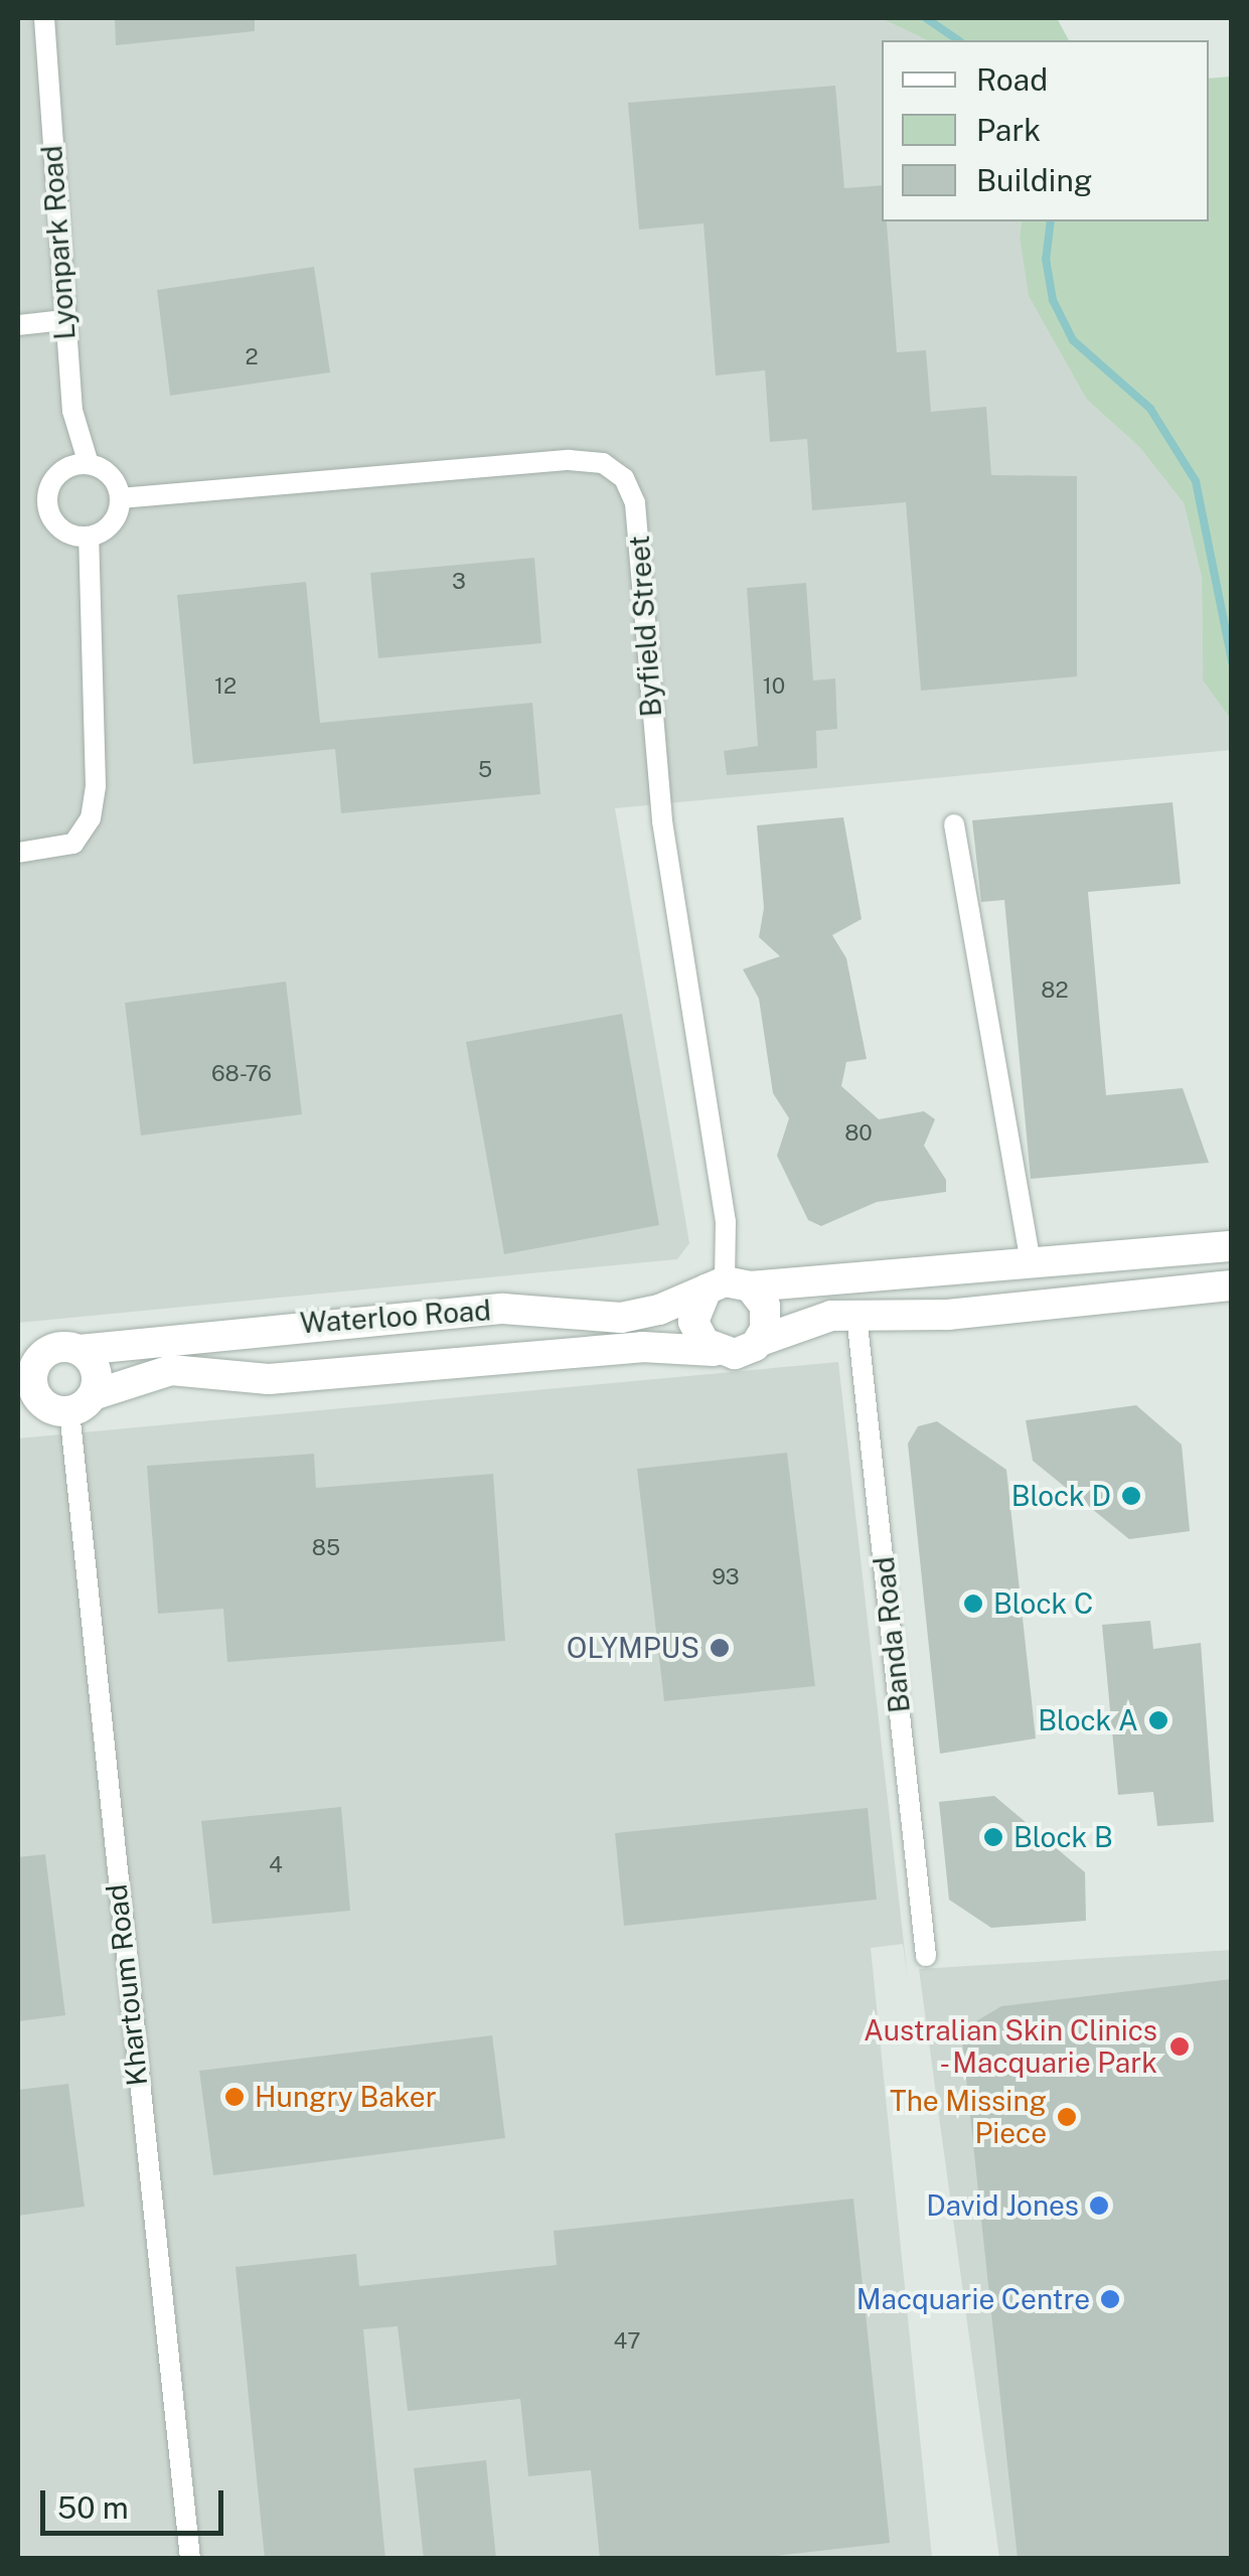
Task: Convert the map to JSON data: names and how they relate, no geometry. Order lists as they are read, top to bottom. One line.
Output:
{"streets":{"street":["Lyonpark Road","Byfield Street","Waterloo Road","Banda Road","Khartoum Road"]},"crossings":[["Lyonpark Road","Byfield Street"],["Byfield Street","Waterloo Road"],["Waterloo Road","Khartoum Road"]],"places":["Block D","Block C","OLYMPUS","Block A","Block B","Australian Skin Clinics - Macquarie Park","Hungry Baker","The Missing Piece","David Jones","Macquarie Centre"],"house_numbers":["2","3","12","10","5","82","68-76","80","85","93","4","47"],"legend":["Road","Park","Building"],"scale_bar":"50 m"}
